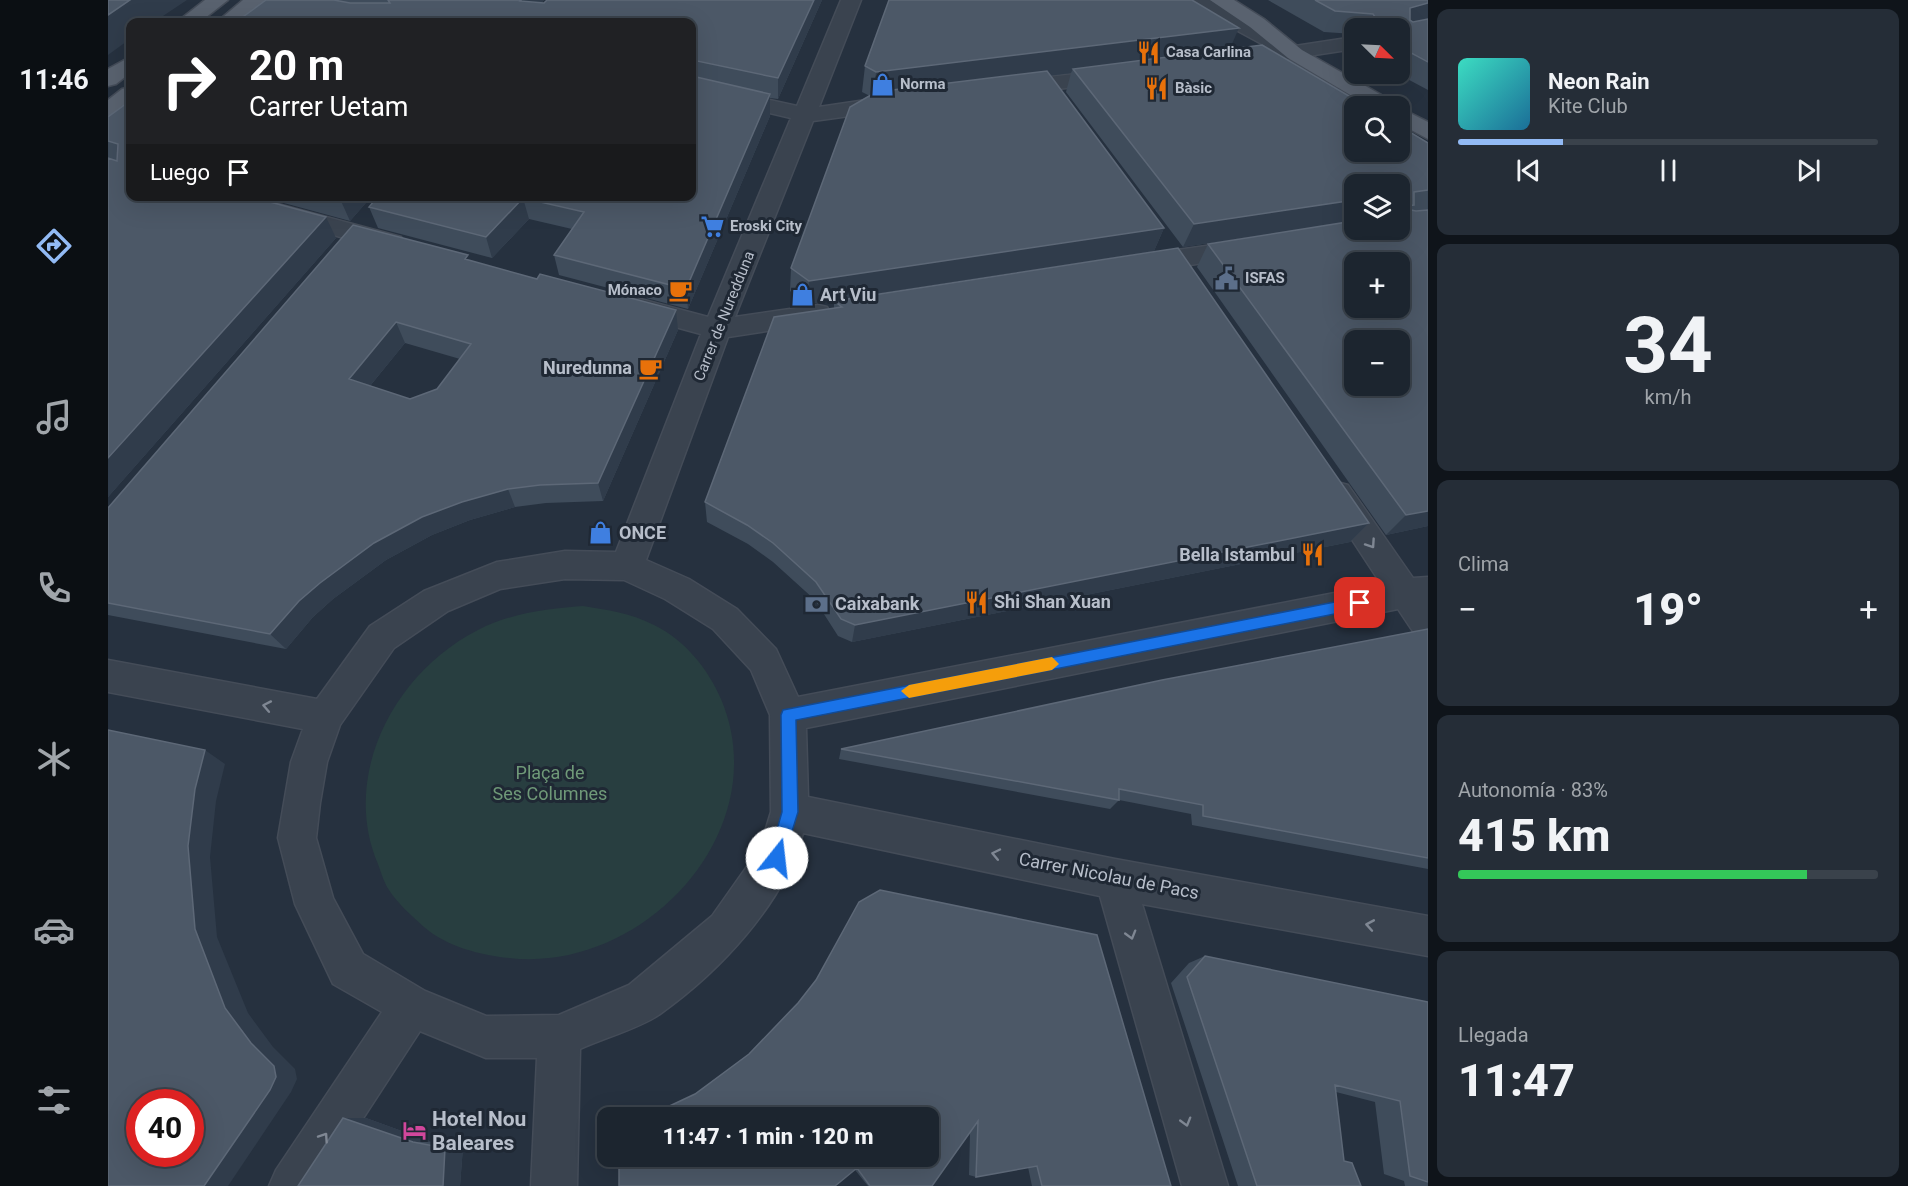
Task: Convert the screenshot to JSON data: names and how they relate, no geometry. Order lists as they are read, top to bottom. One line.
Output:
{"streets":{"street":["Carrer de Nuredduna","Carrer Nicolau de Pacs"]},"parks":["Plaça de Ses Columnes"],"places":{"restaurant":["Casa Carlina","Bàsic","Bella Istambul","Shi Shan Xuan"],"shop":["Norma","Art Viu","ONCE"],"supermarket":["Eroski City"],"public building":["ISFAS"],"cafe":["Mónaco","Nuredunna"],"bank":["Caixabank"],"hotel":["Hotel Nou Baleares"]},"north":"bottom right","page":{"tabs":"11:46","map_buttons":["+","−"],"turn":["20 m","Carrer Uetam"],"song":["Neon Rain","Kite Club"],"then":"Luego","tile":[["34","km/h"],"Clima",["Autonomía · 83%","415 km"],["Llegada","11:47"]],"heat":["−","19°","+"],"limit":"40","trip":"11:47 · 1 min · 120 m"}}
